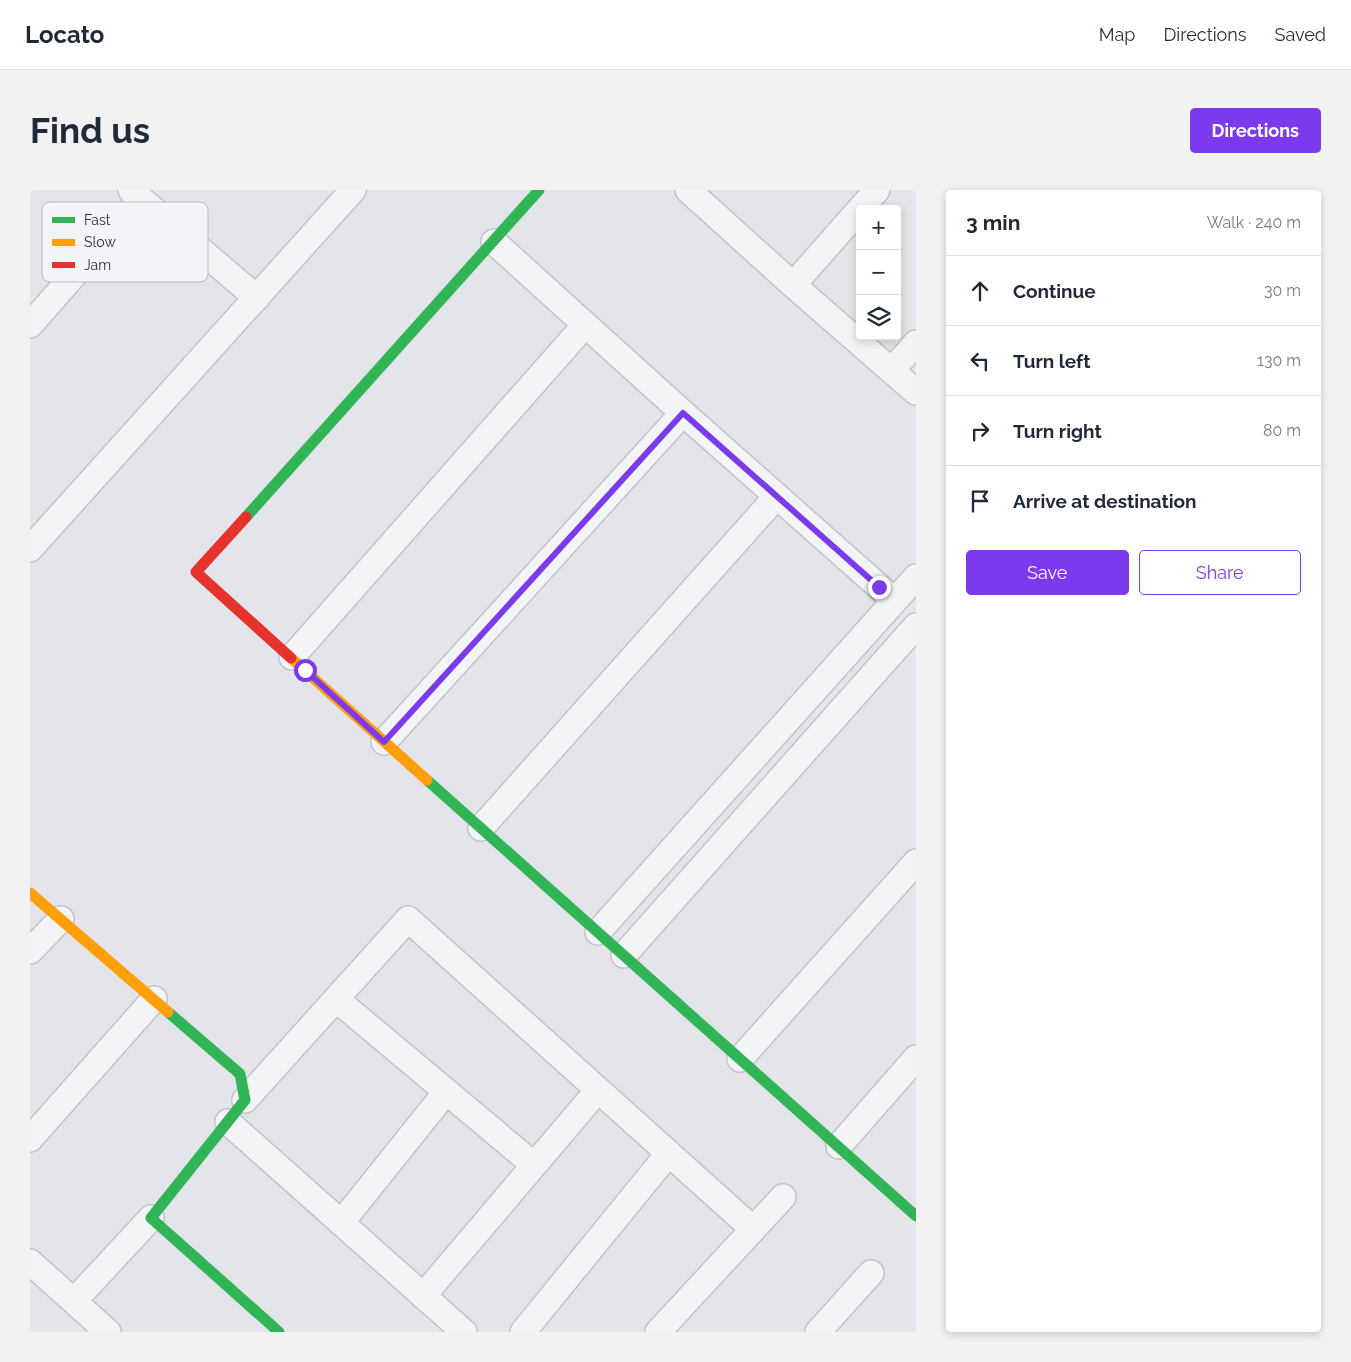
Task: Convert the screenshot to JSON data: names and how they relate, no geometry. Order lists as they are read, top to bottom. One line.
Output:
{"legend":["Fast","Slow","Jam"],"page":{"header":"Locato","nav":["Map","Directions","Saved"],"buttons":["Directions",["Save","Share"]],"title":"Find us","heading":["3 min","Walk · 240 m"],"map_buttons":["+","−"],"list":[["Continue","30 m"],["Turn left","130 m"],["Turn right","80 m"],"Arrive at destination"]}}
